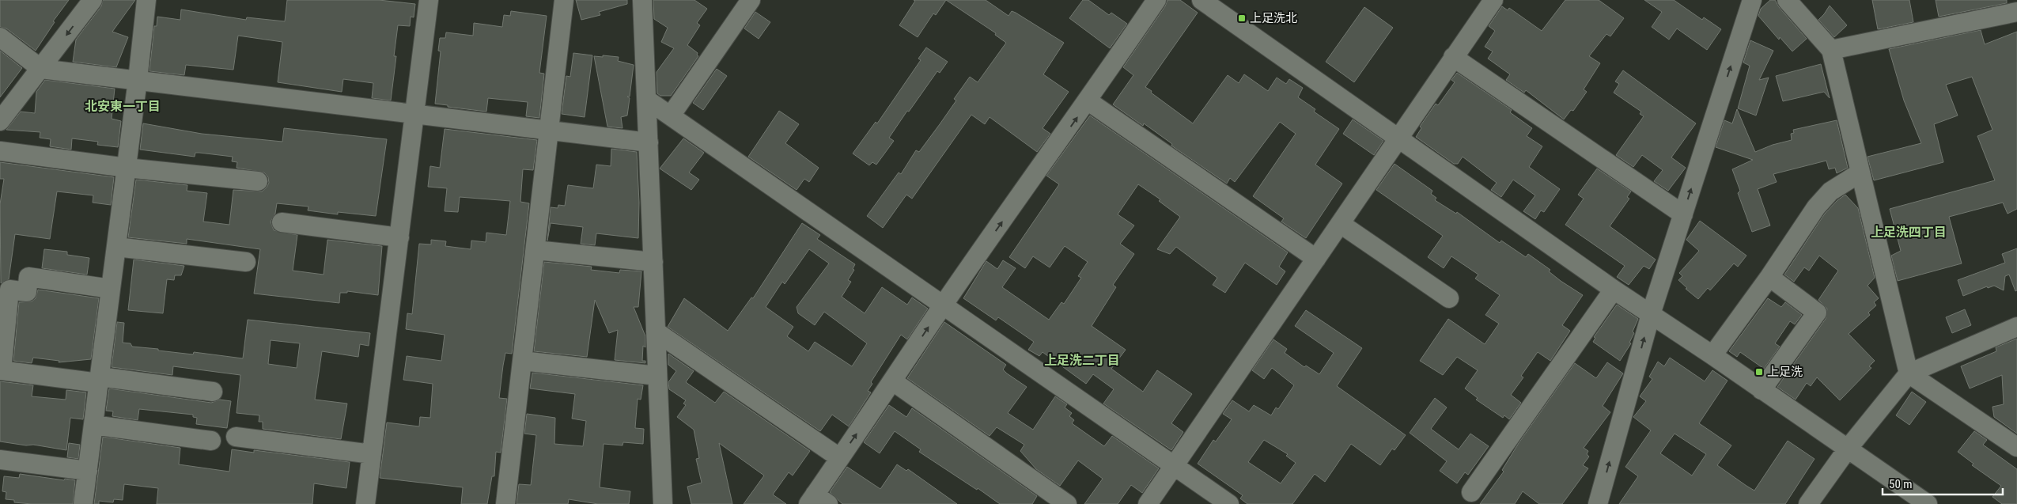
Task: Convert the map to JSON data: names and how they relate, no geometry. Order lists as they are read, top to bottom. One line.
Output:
{"districts":["北安東一丁目","上足洗四丁目","上足洗二丁目"],"places":{"transit":["上足洗北","上足洗"]},"scale_bar":"50 m"}
